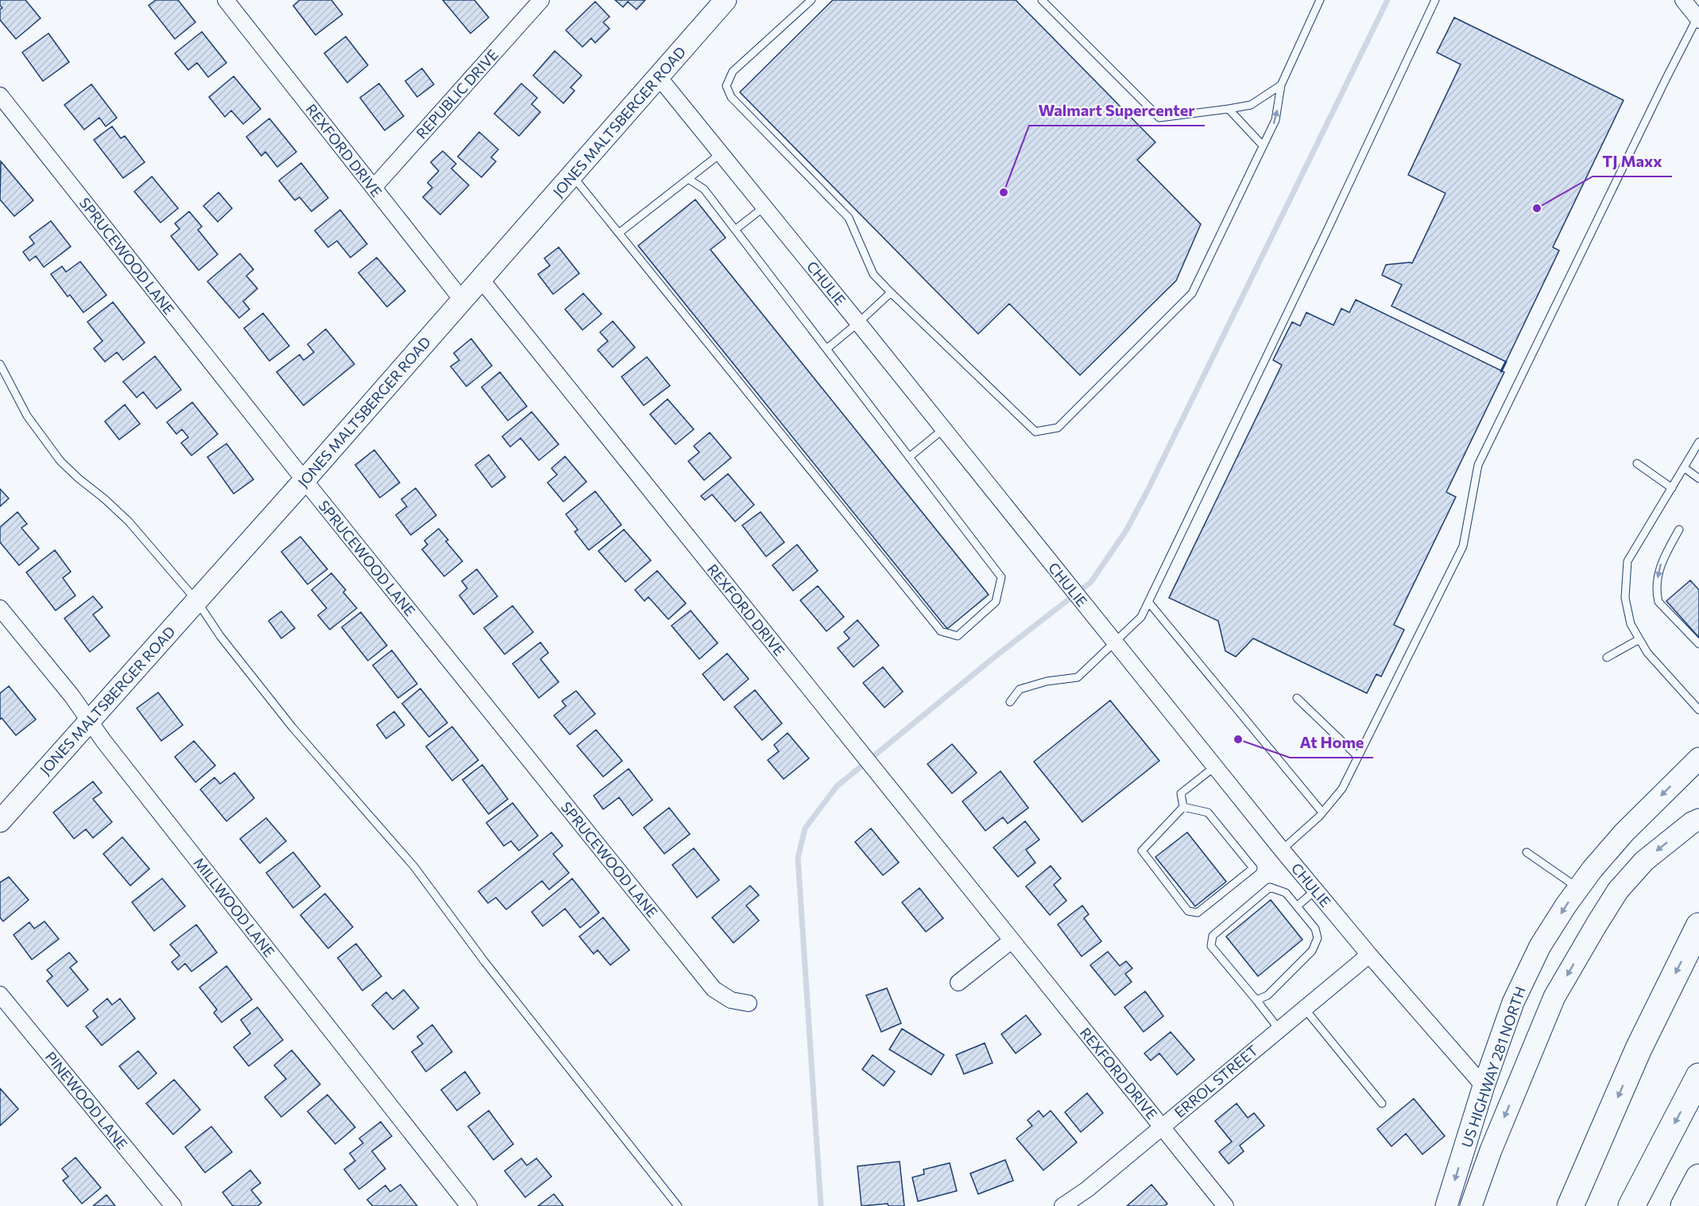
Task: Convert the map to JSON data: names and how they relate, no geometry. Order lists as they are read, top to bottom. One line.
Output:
{"streets":{"main road":["JONES MALTSBERGER ROAD","US HIGHWAY 281 NORTH"],"street":["REPUBLIC DRIVE","REXFORD DRIVE","SPRUCEWOOD LANE","CHULIE","MILLWOOD LANE","ERROL STREET","PINEWOOD LANE"]},"crossings":[["REPUBLIC DRIVE","REXFORD DRIVE"],["JONES MALTSBERGER ROAD","REXFORD DRIVE"],["JONES MALTSBERGER ROAD","SPRUCEWOOD LANE"],["JONES MALTSBERGER ROAD","CHULIE"],["JONES MALTSBERGER ROAD","MILLWOOD LANE"],["REXFORD DRIVE","ERROL STREET"],["CHULIE","US HIGHWAY 281 NORTH"],["CHULIE","ERROL STREET"]],"places":["Walmart Supercenter","TJ Maxx","At Home"]}
